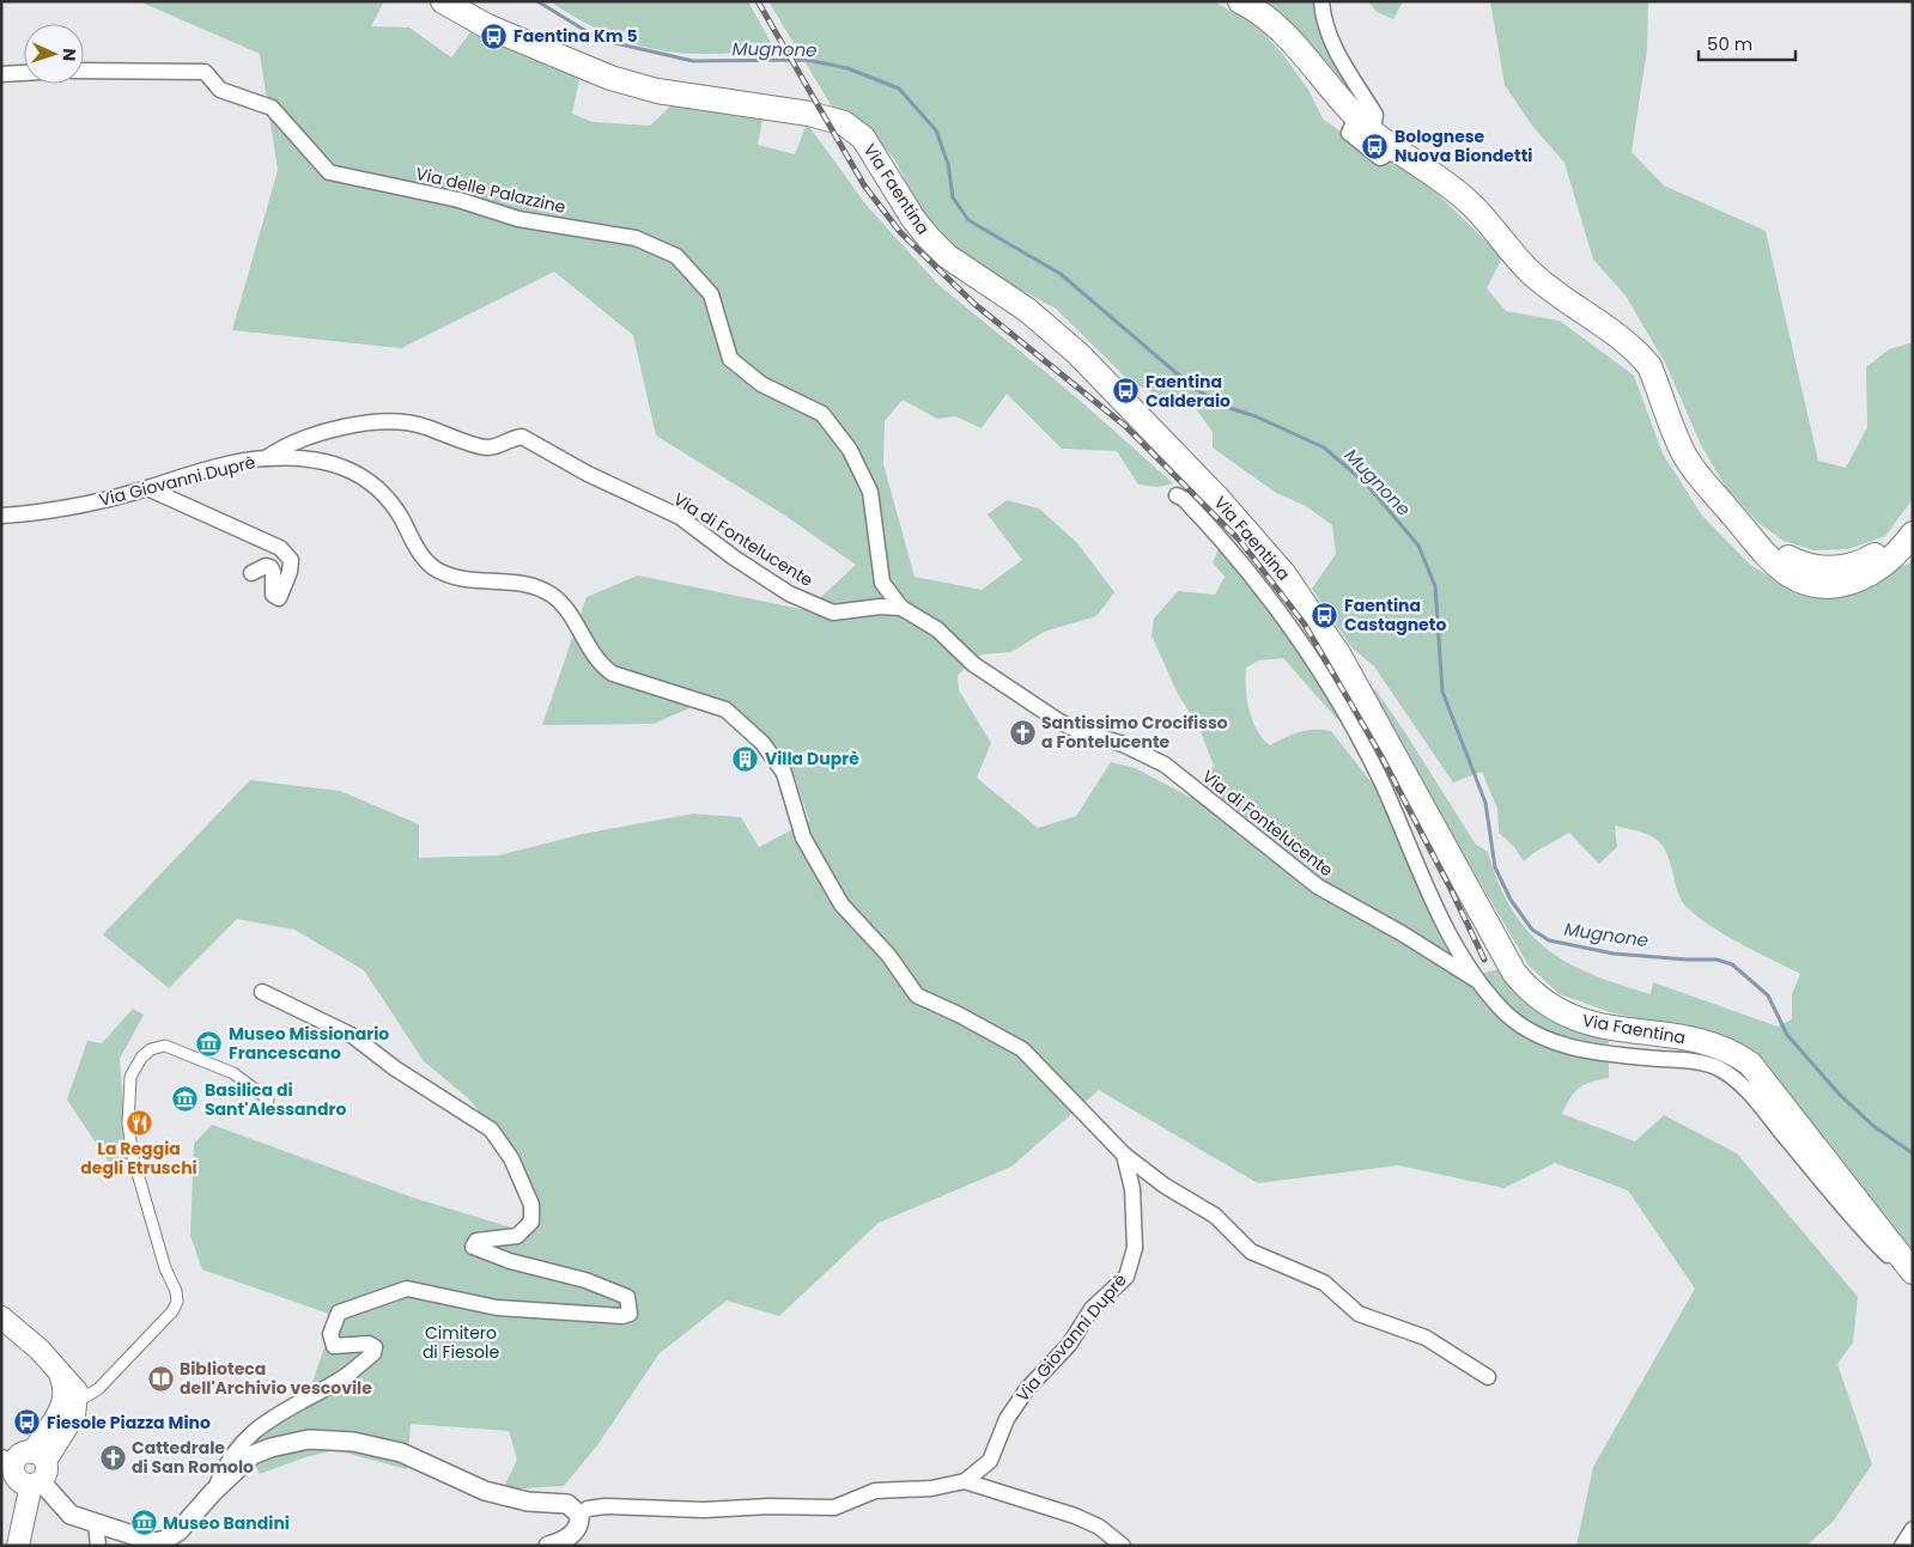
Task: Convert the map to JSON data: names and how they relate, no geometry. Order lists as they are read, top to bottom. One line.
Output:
{"streets":{"main road":["Via Faentina"],"street":["Via delle Palazzine","Via Giovanni Duprè","Via di Fontelucente"]},"crossings":[["Via Faentina","Via di Fontelucente"],["Via delle Palazzine","Via di Fontelucente"],["Via Giovanni Duprè","Via di Fontelucente"]],"water":["Mugnone"],"parks":["Cimitero di Fiesole"],"places":{"bus stop":["Faentina Km 5","Bolognese Nuova Biondetti","Faentina Calderaio","Faentina Castagneto","Fiesole Piazza Mino"],"church":["Santissimo Crocifisso a Fontelucente","Cattedrale di San Romolo"],"building":["Villa Duprè"],"museum":["Museo Missionario Francescano","Basilica di Sant'Alessandro","Museo Bandini"],"restaurant":["La Reggia degli Etruschi"],"library":["Biblioteca dell'Archivio vescovile"]},"scale_bar":"50 m","north":"right"}
